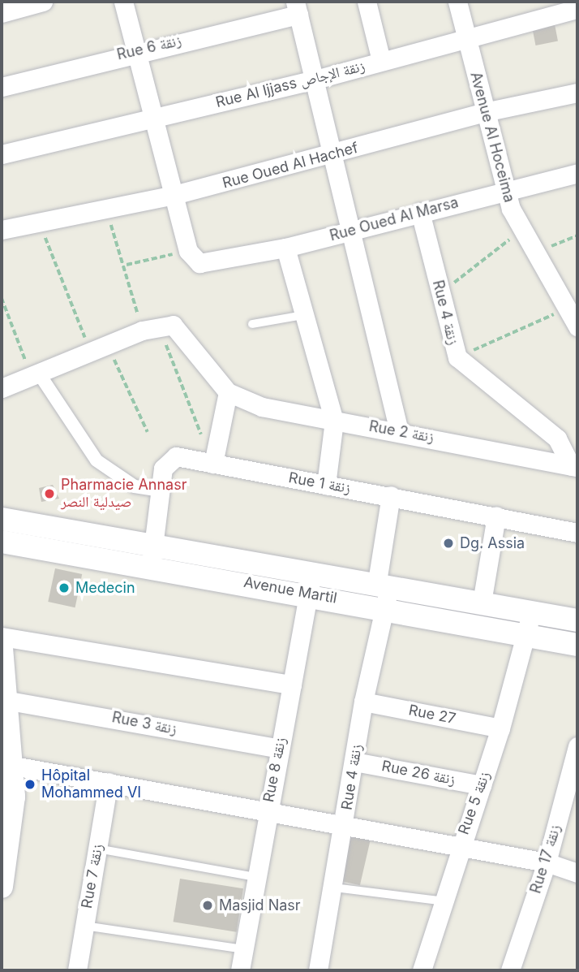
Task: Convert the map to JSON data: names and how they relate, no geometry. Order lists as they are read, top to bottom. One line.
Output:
{"streets":{"street":["Rue 6 زنقة","Rue Al Ijjass زنقة الإجاص","Avenue Al Hoceima","Rue Oued Al Hachef","Rue Oued Al Marsa","Rue 4 زنقة","Rue 2 زنقة","Rue 1 زنقة","Avenue Martil","Rue 27","Rue 3 زنقة","Rue 8 زنقة","Rue 26 زنقة","Rue 5 زنقة","Rue 17 زنقة","Rue 7 زنقة"]},"crossings":[["Rue Al Ijjass زنقة الإجاص","Avenue Al Hoceima"],["Avenue Al Hoceima","Rue Oued Al Hachef"],["Avenue Al Hoceima","Rue Oued Al Marsa"],["Rue Oued Al Marsa","Rue 4 زنقة"],["Rue 4 زنقة","Rue 2 زنقة"],["Rue 4 زنقة","Rue 1 زنقة"],["Rue 4 زنقة","Avenue Martil"],["Rue 4 زنقة","Rue 27"],["Rue 4 زنقة","Rue 26 زنقة"],["Rue 1 زنقة","Avenue Martil"],["Avenue Martil","Rue 8 زنقة"],["Avenue Martil","Rue 5 زنقة"],["Rue 27","Rue 5 زنقة"],["Rue 3 زنقة","Rue 8 زنقة"],["Rue 26 زنقة","Rue 5 زنقة"]],"places":["Pharmacie Annasr صيدلية النصر","Dg. Assia","Medecin","Hôpital Mohammed VI","Masjid Nasr"]}
